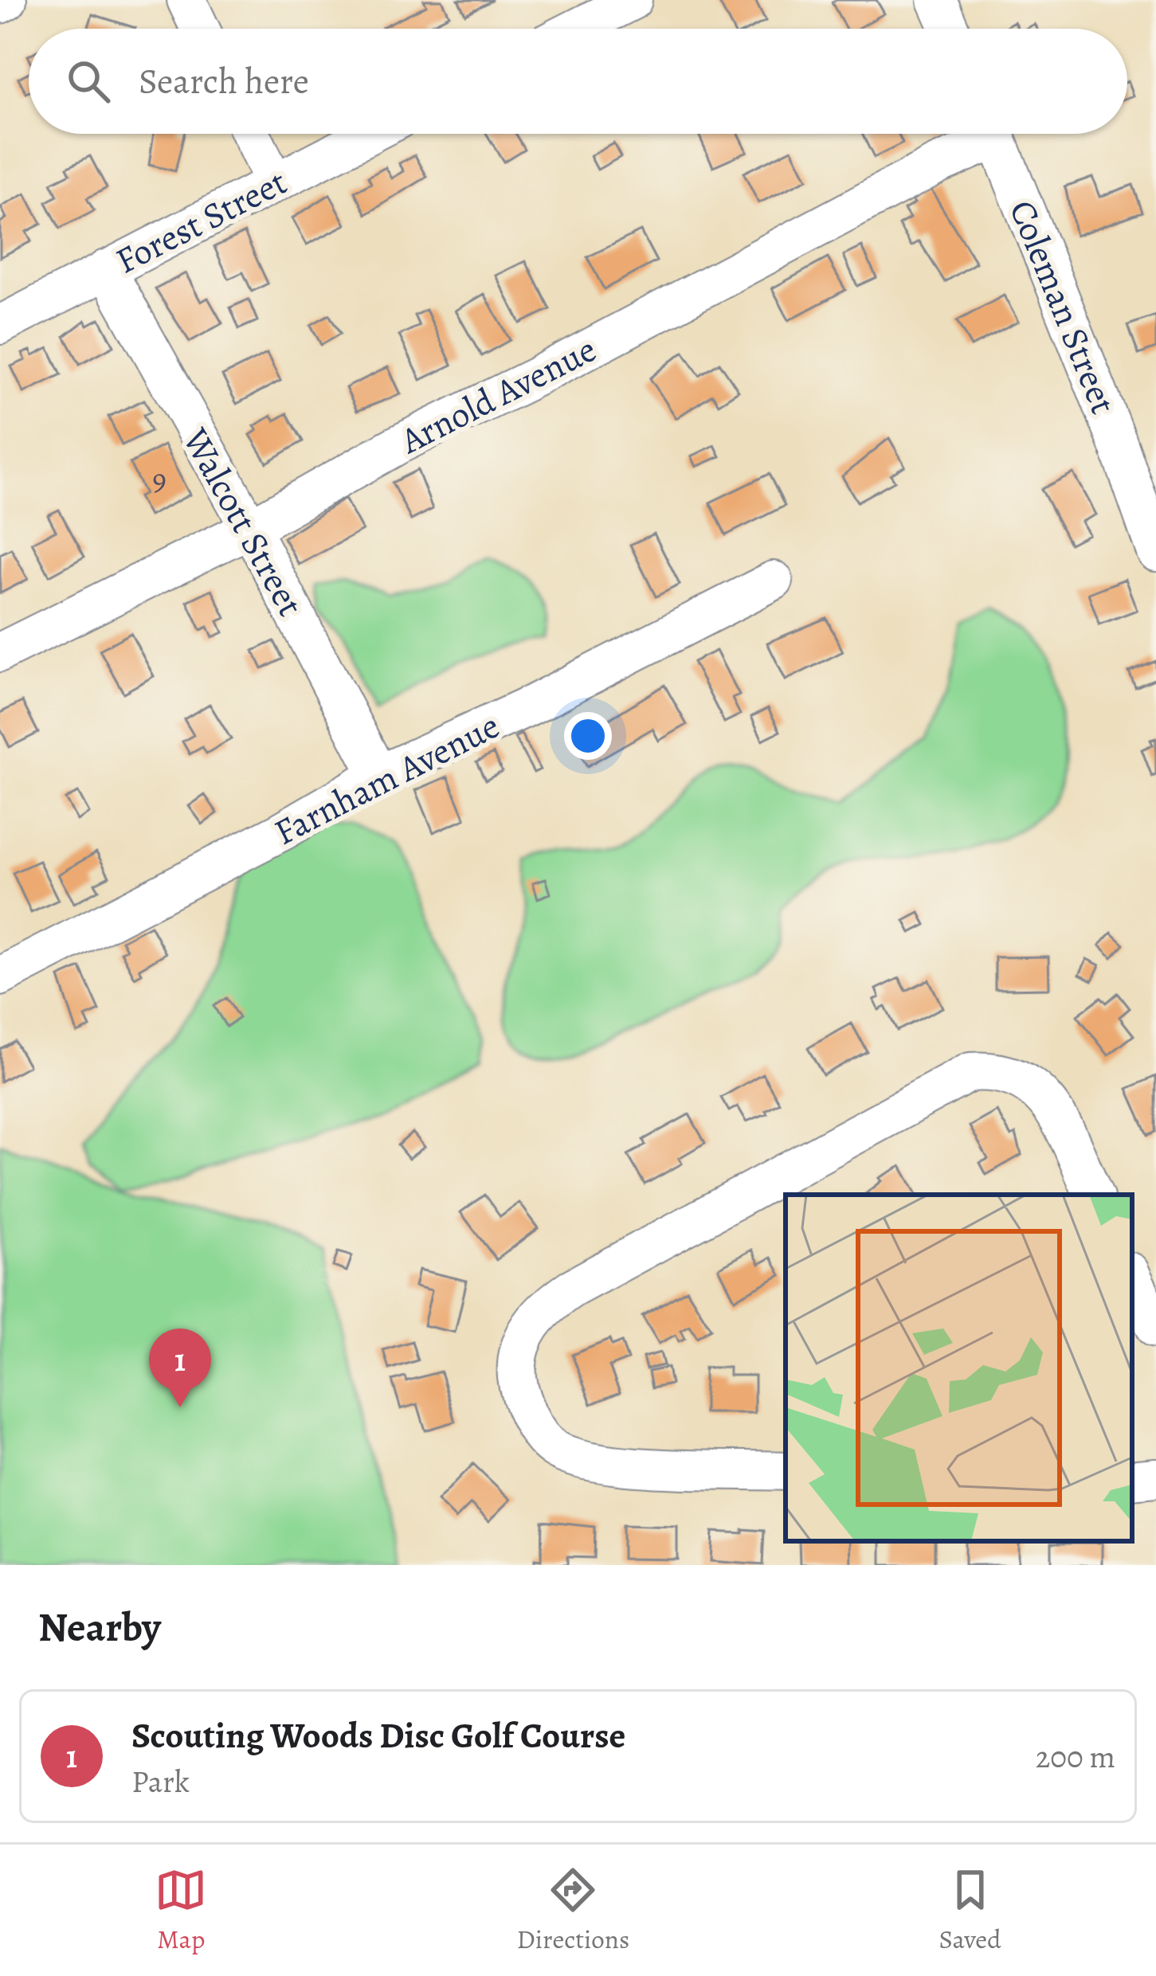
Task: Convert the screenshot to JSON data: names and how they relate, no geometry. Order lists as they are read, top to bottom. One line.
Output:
{"streets":{"street":["Forest Street","Coleman Street","Arnold Avenue","Walcott Street","Farnham Avenue"]},"crossings":[["Forest Street","Walcott Street"],["Arnold Avenue","Walcott Street"],["Walcott Street","Farnham Avenue"]],"house_numbers":["9"],"page":{"search":"Search here","pins":"1","heading":"Nearby","list":[{"mark":"1","name":"Scouting Woods Disc Golf Course","note":"Park","value":"200 m"}],"nav":["Map","Directions","Saved"]}}
